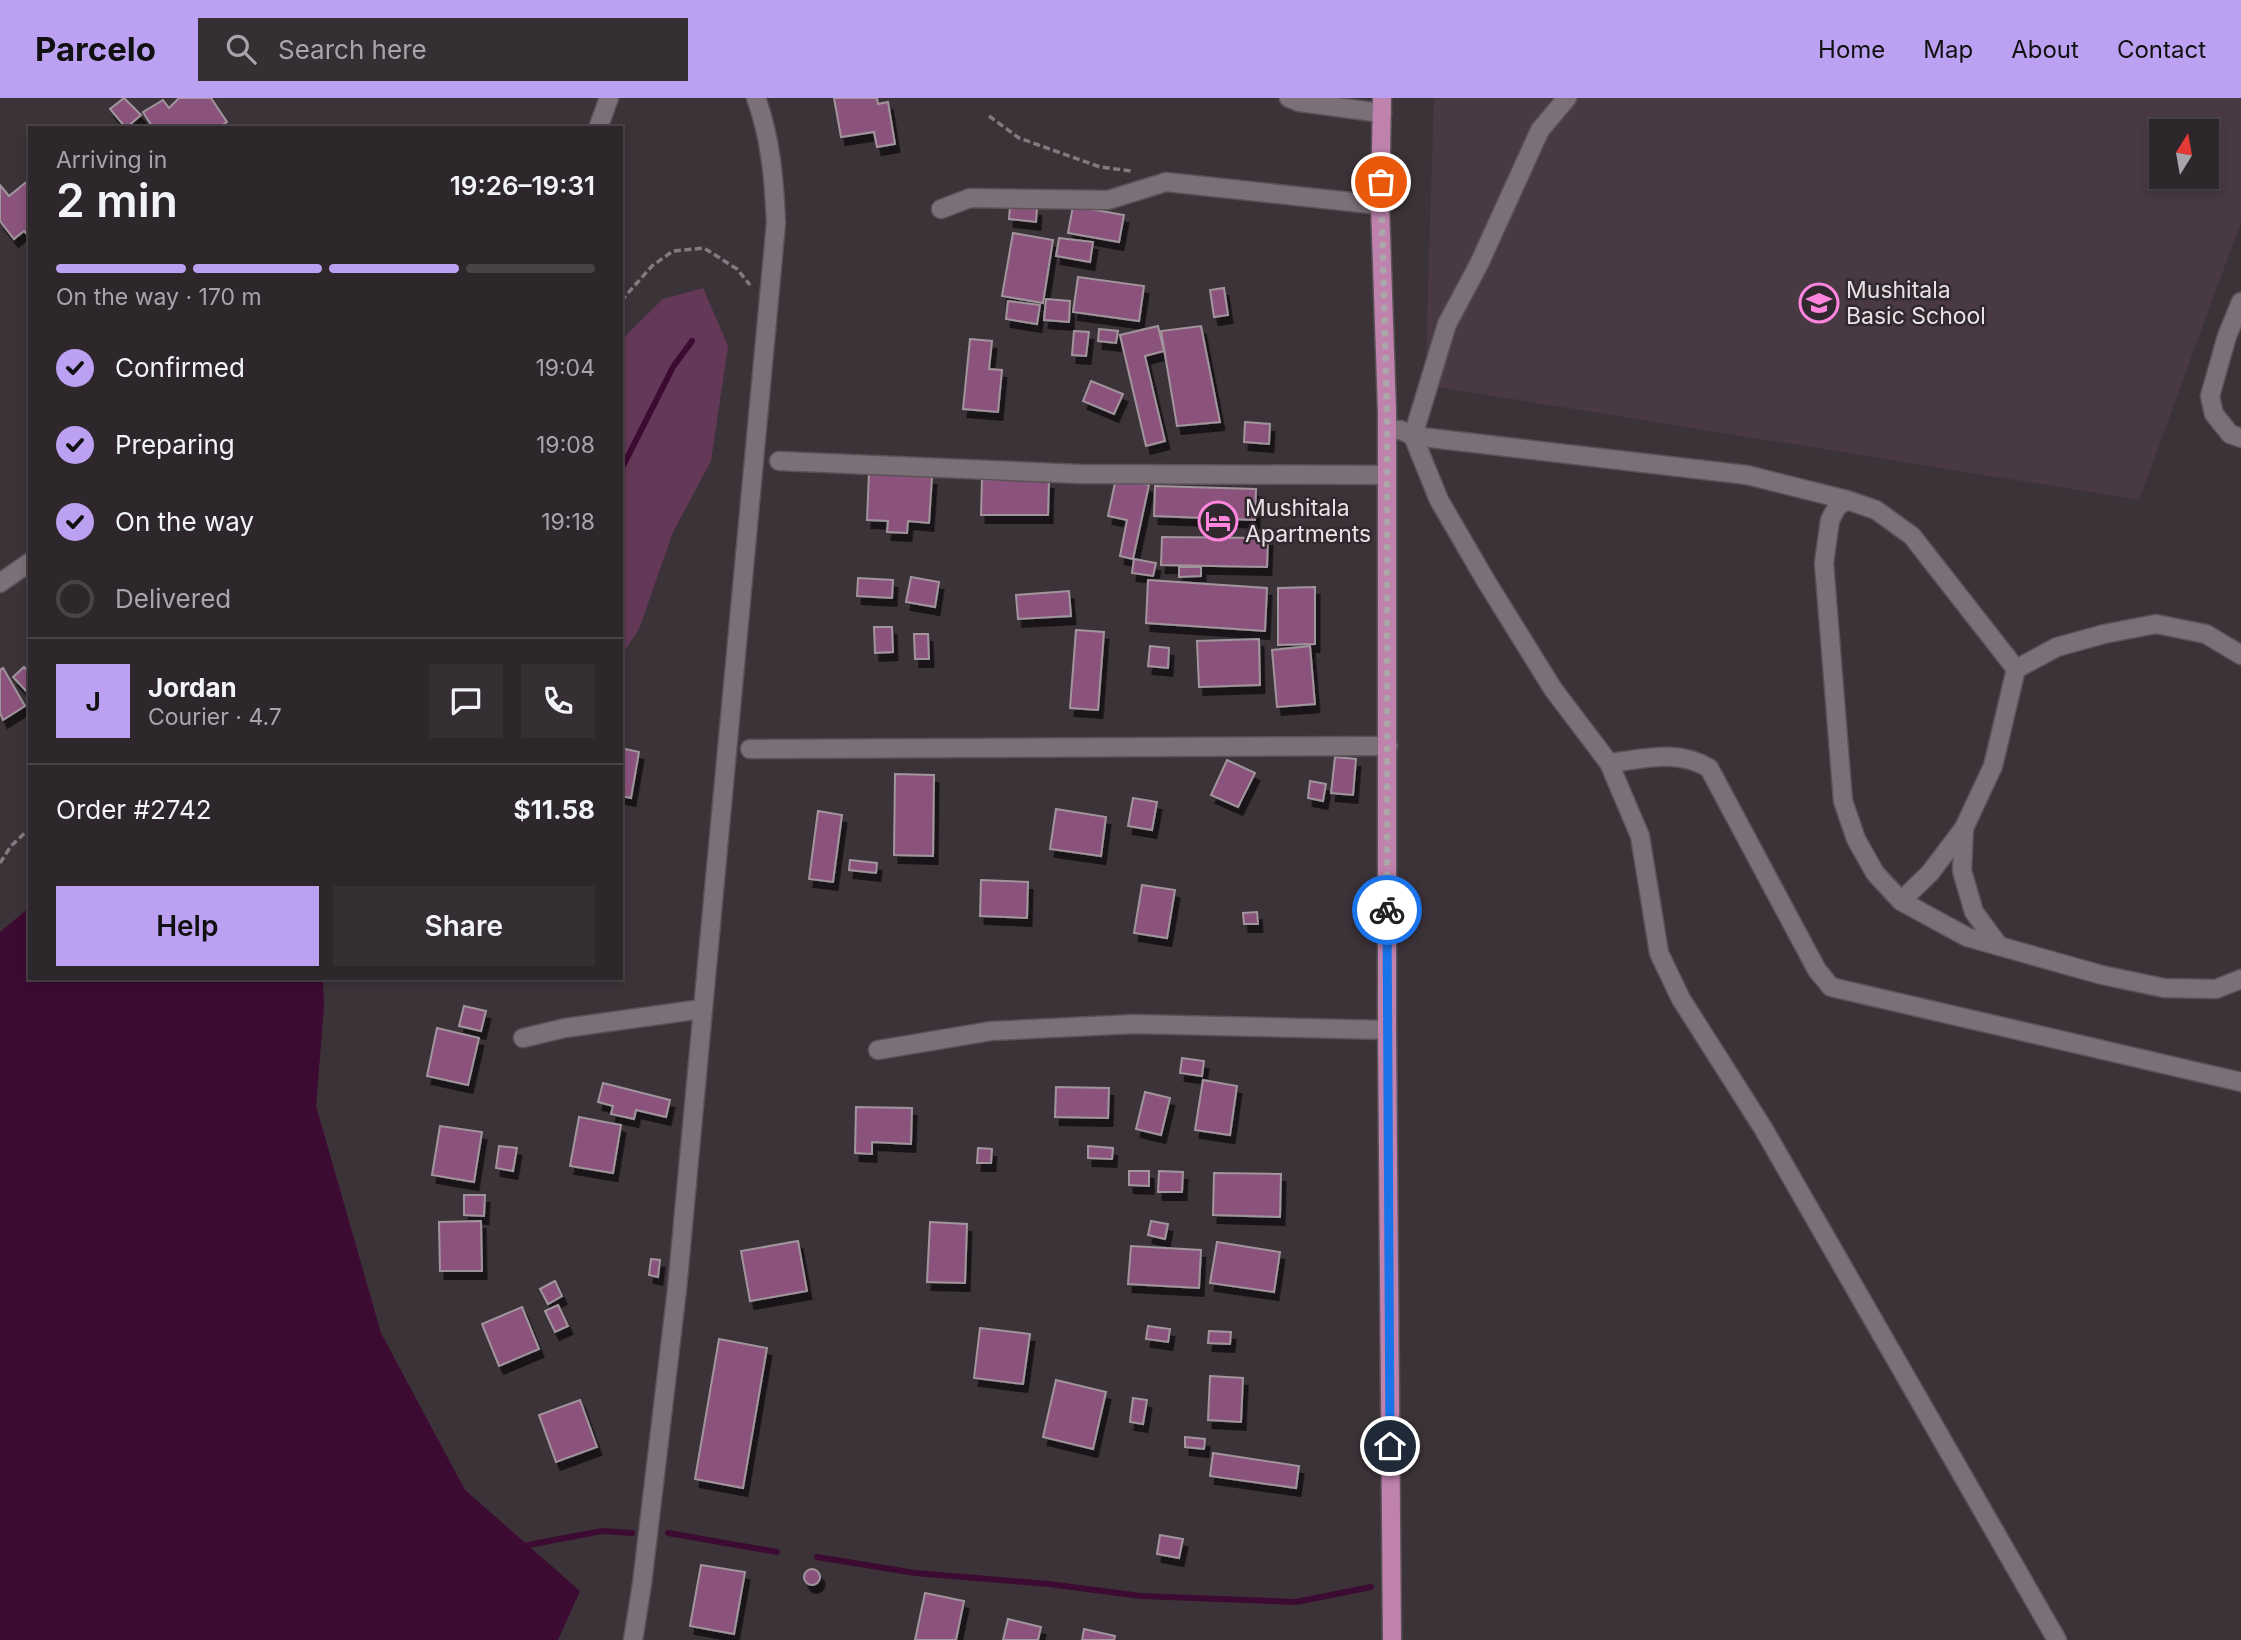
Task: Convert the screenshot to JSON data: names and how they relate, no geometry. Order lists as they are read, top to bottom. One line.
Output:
{"places":{"school or university":["Mushitala Basic School"],"hotel":["Mushitala Apartments"]},"north":"top","page":{"header":"Parcelo","search":"Search here","nav":["Home","Map","About","Contact"],"heading":["2 min","Arriving in","19:26–19:31"],"panel":["Jordan","Courier · 4.7","Order #2742","$11.58"],"bar":"On the way · 170 m","list":[["Confirmed","19:04"],["Preparing","19:08"],["On the way","19:18"],"Delivered"],"round":"J","buttons":["Help","Share"]}}
